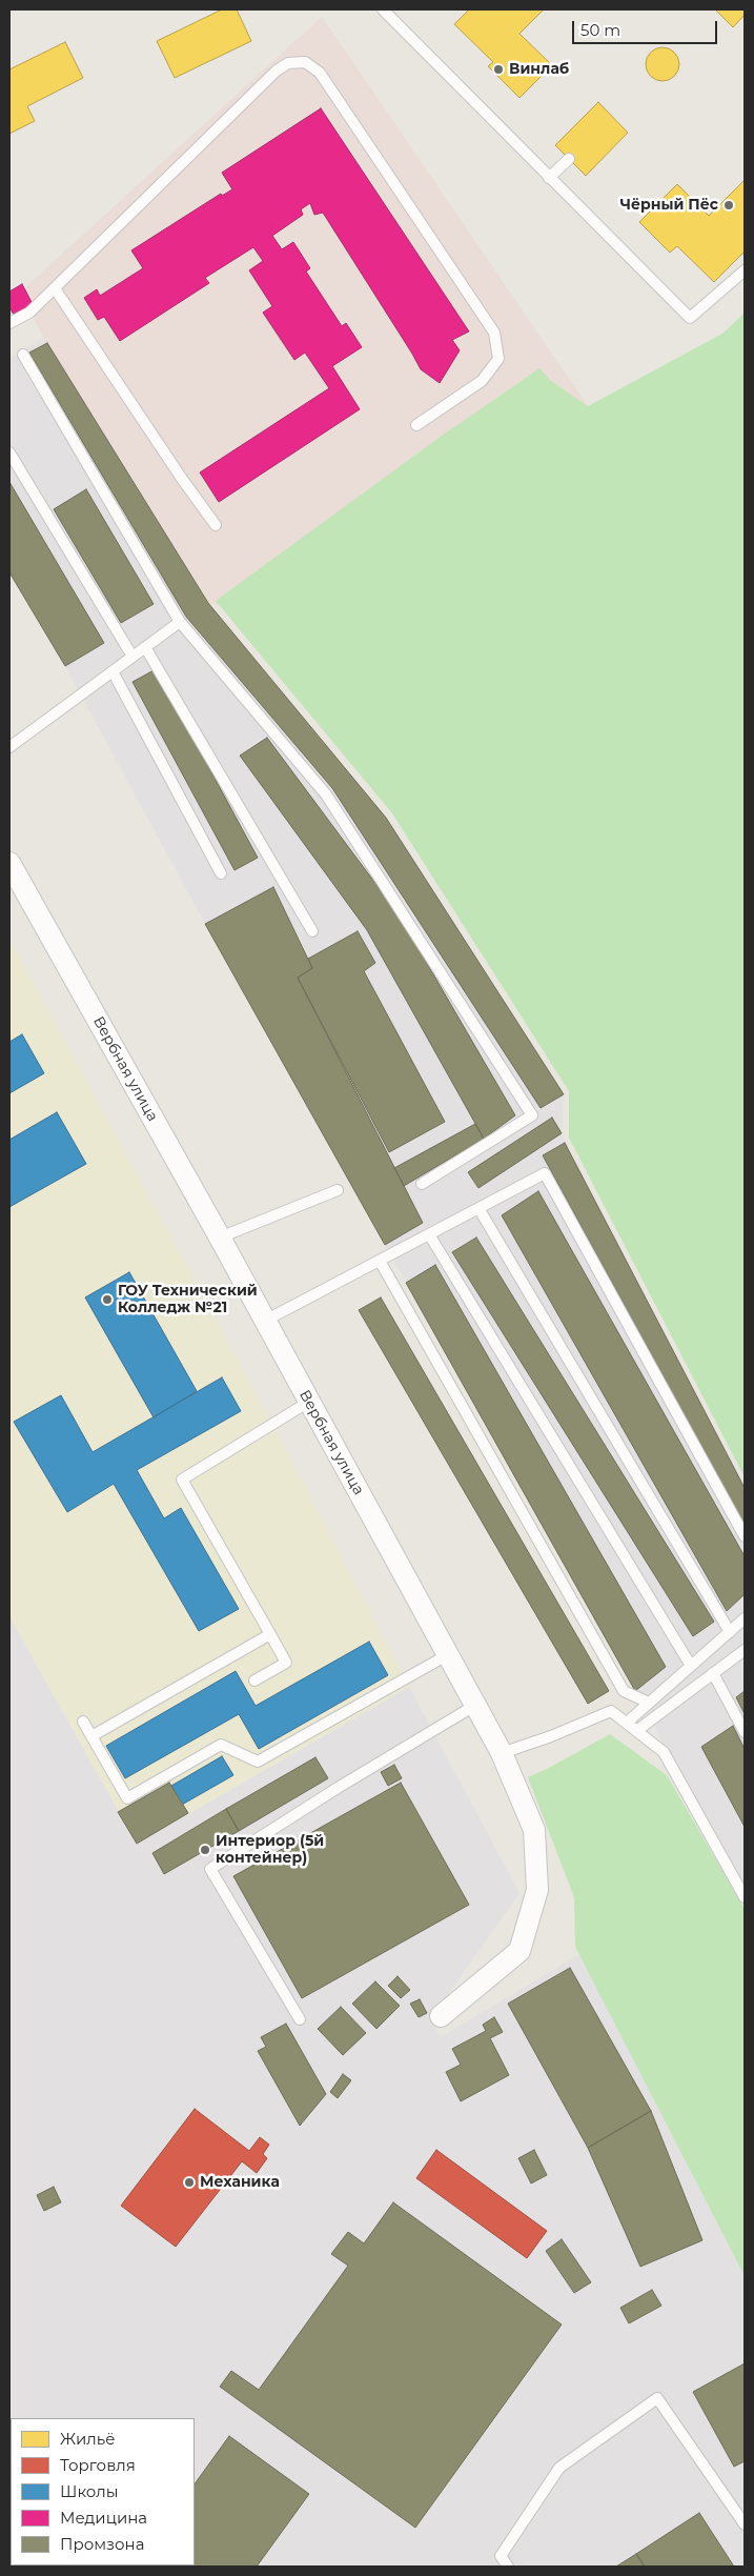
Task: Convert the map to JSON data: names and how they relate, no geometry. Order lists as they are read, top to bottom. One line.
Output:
{"streets":{"street":["Вербная улица"]},"places":["Винлаб","Чёрный Пёс","ГОУ Технический Колледж №21","Интериор (5й контейнер)","Механика"],"legend":["Жильё","Торговля","Школы","Медицина","Промзона"],"scale_bar":"50 m"}
